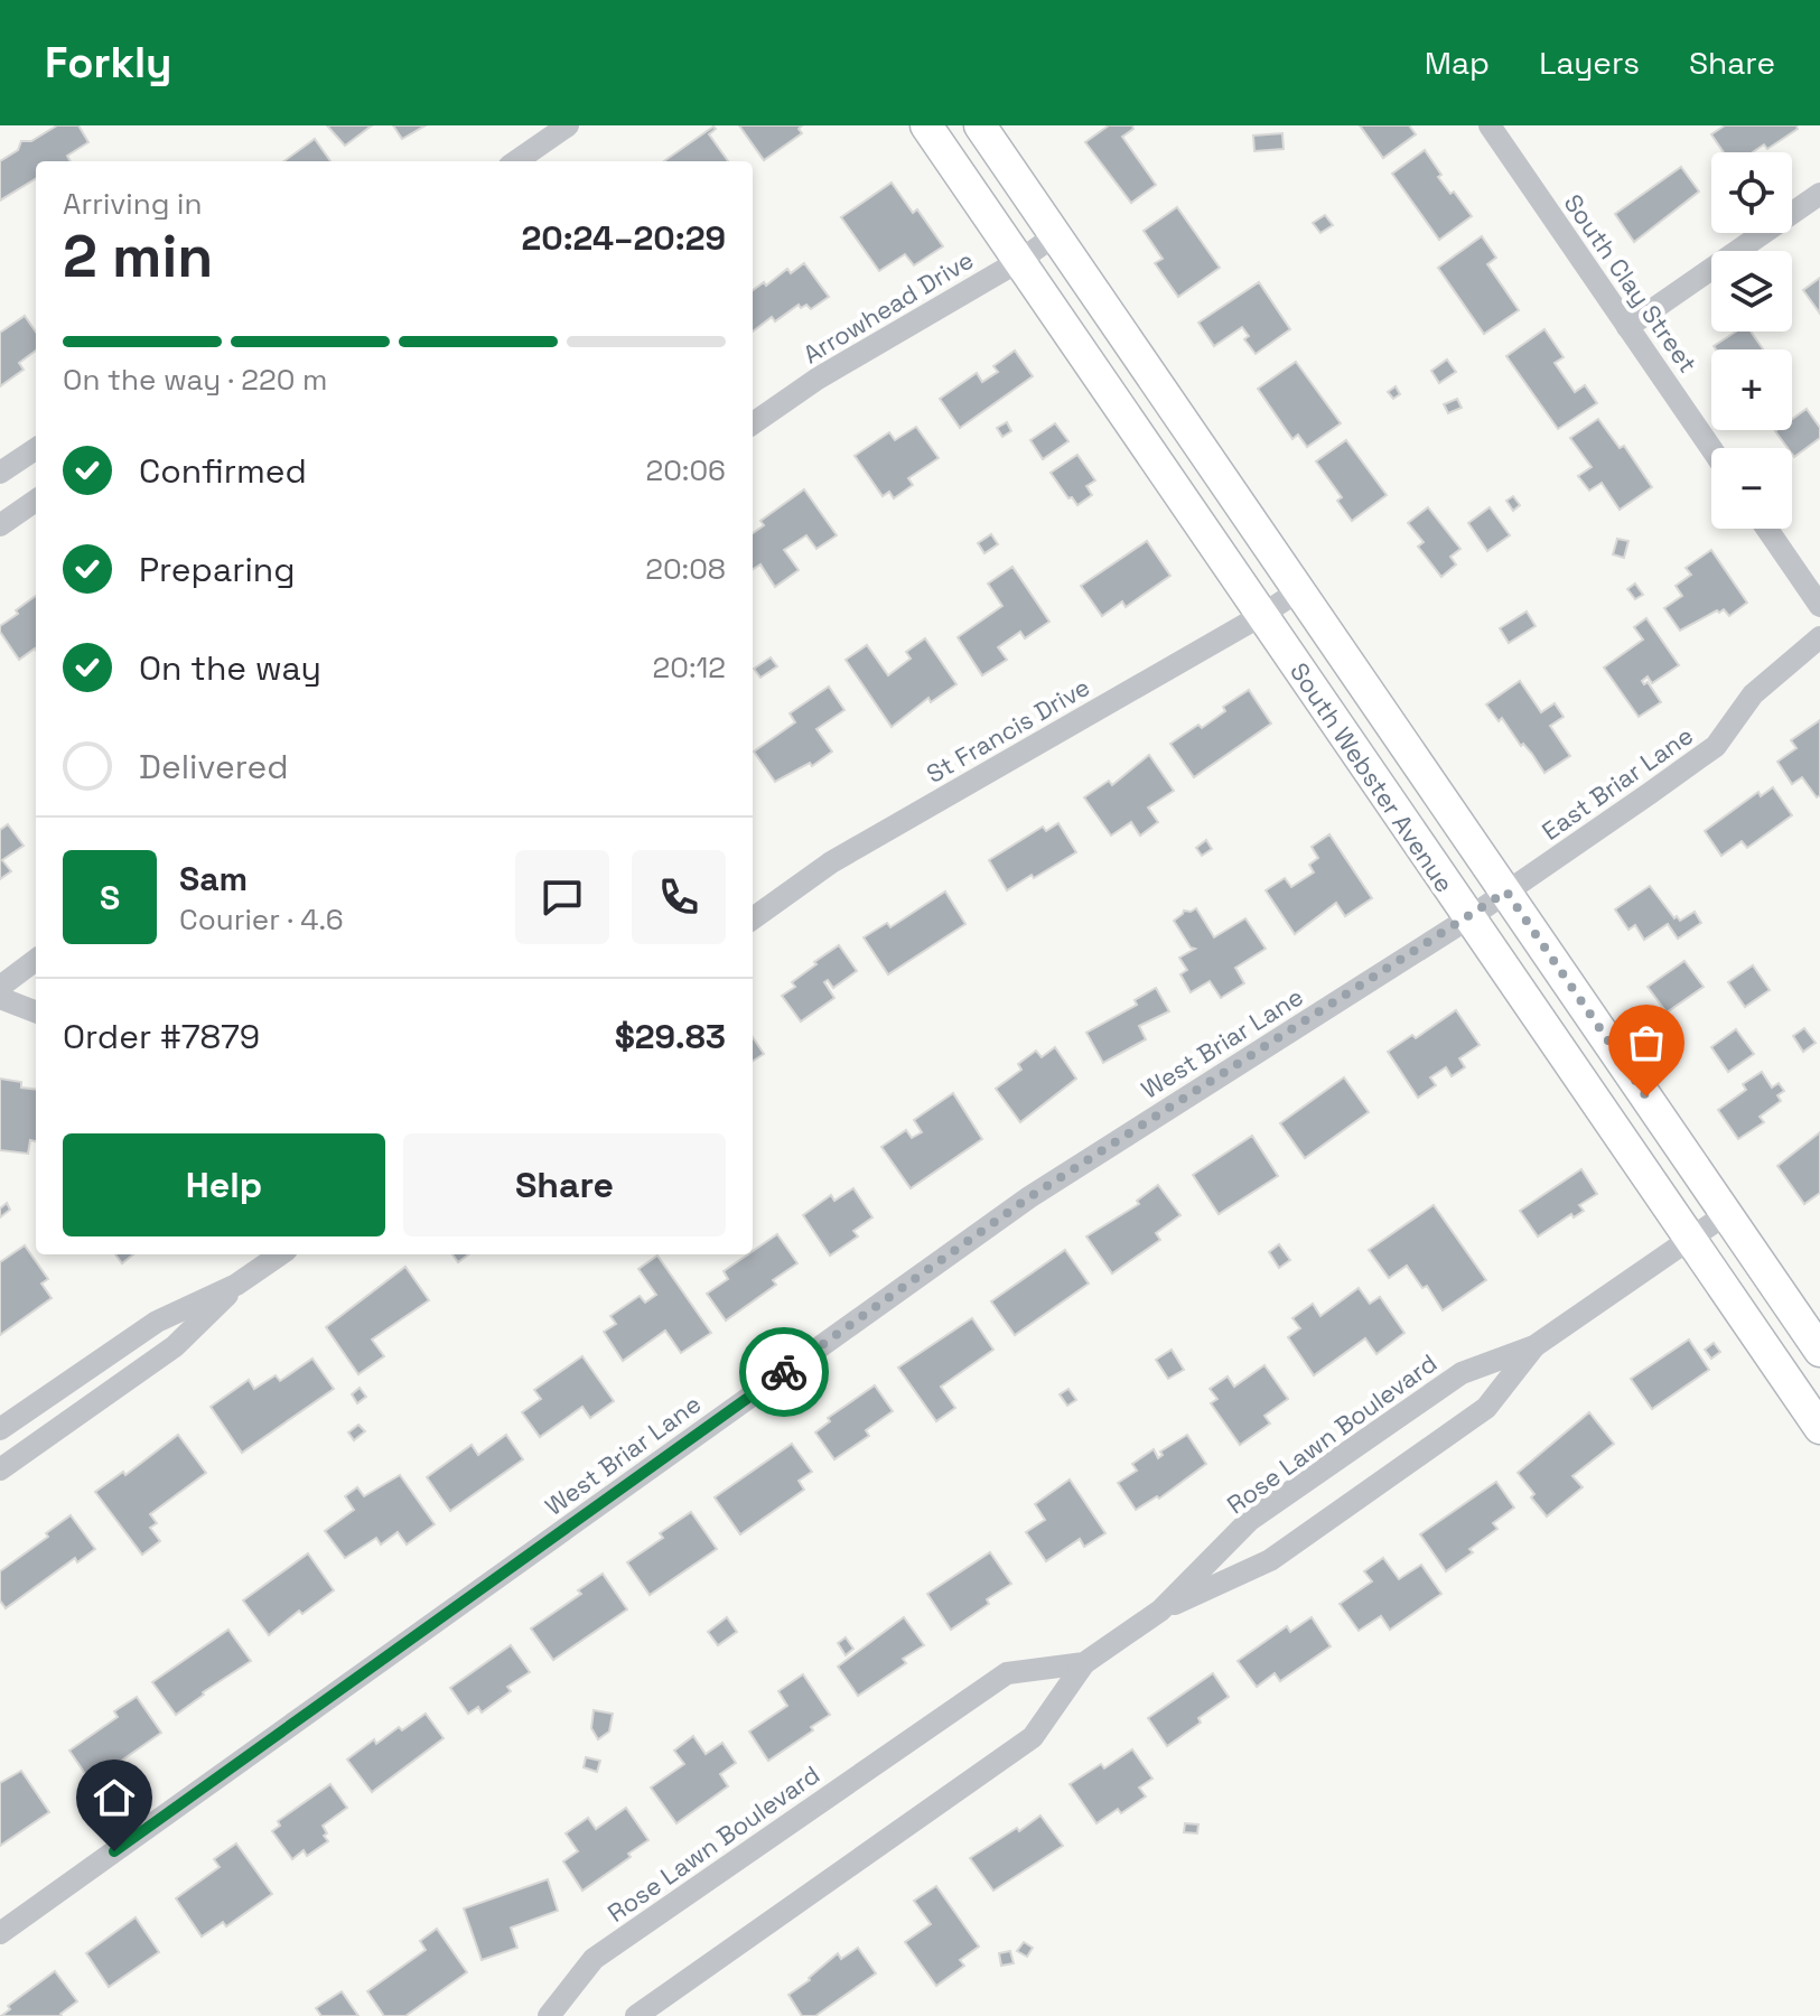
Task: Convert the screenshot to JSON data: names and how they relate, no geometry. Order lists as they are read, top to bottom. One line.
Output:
{"streets":{"main road":["South Webster Avenue"],"street":["South Clay Street","Arrowhead Drive","St Francis Drive","East Briar Lane","West Briar Lane","Rose Lawn Boulevard"]},"crossings":[["Arrowhead Drive","South Webster Avenue"],["St Francis Drive","South Webster Avenue"],["South Webster Avenue","East Briar Lane"],["South Webster Avenue","West Briar Lane"],["South Webster Avenue","Rose Lawn Boulevard"],["East Briar Lane","West Briar Lane"]],"page":{"header":"Forkly","nav":["Map","Layers","Share"],"map_buttons":["+","−"],"heading":["2 min","Arriving in","20:24–20:29"],"panel":["Sam","Courier · 4.6","Order #7879","$29.83"],"bar":"On the way · 220 m","list":[["Confirmed","20:06"],["Preparing","20:08"],["On the way","20:12"],"Delivered"],"round":"S","buttons":["Help","Share"]}}
